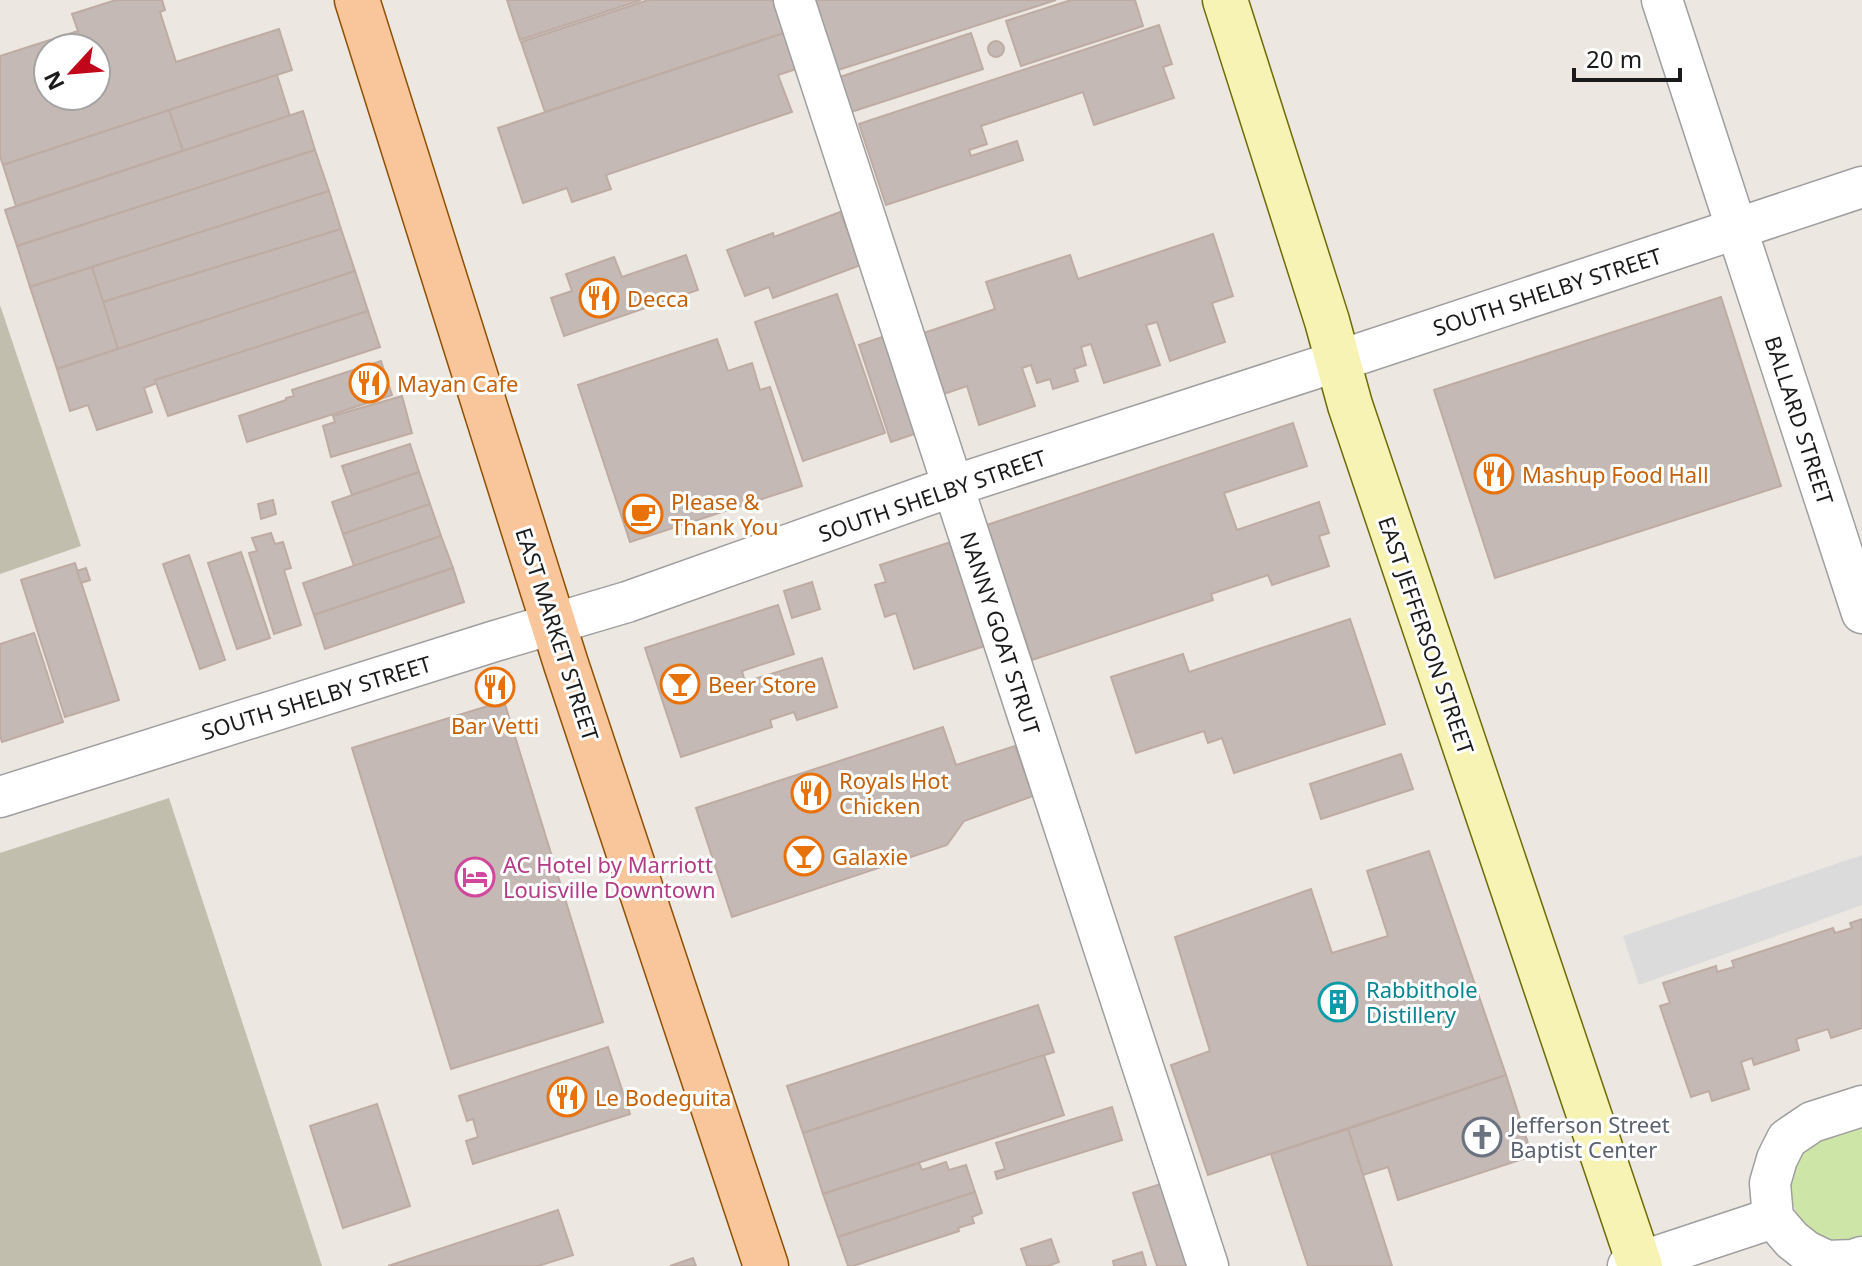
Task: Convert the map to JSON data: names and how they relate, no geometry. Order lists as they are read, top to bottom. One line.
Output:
{"streets":{"main road":["EAST MARKET STREET"],"street":["SOUTH SHELBY STREET","BALLARD STREET","NANNY GOAT STRUT","EAST JEFFERSON STREET"]},"crossings":[["SOUTH SHELBY STREET","BALLARD STREET"],["SOUTH SHELBY STREET","NANNY GOAT STRUT"],["SOUTH SHELBY STREET","EAST MARKET STREET"],["SOUTH SHELBY STREET","EAST JEFFERSON STREET"]],"places":{"restaurant":["Decca","Mayan Cafe","Mashup Food Hall","Bar Vetti","Royals Hot Chicken","Le Bodeguita"],"cafe":["Please & Thank You"],"bar":["Beer Store","Galaxie"],"hotel":["AC Hotel by Marriott Louisville Downtown"],"building":["Rabbithole Distillery"],"church":["Jefferson Street Baptist Center"]},"scale_bar":"20 m","north":"bottom left"}
